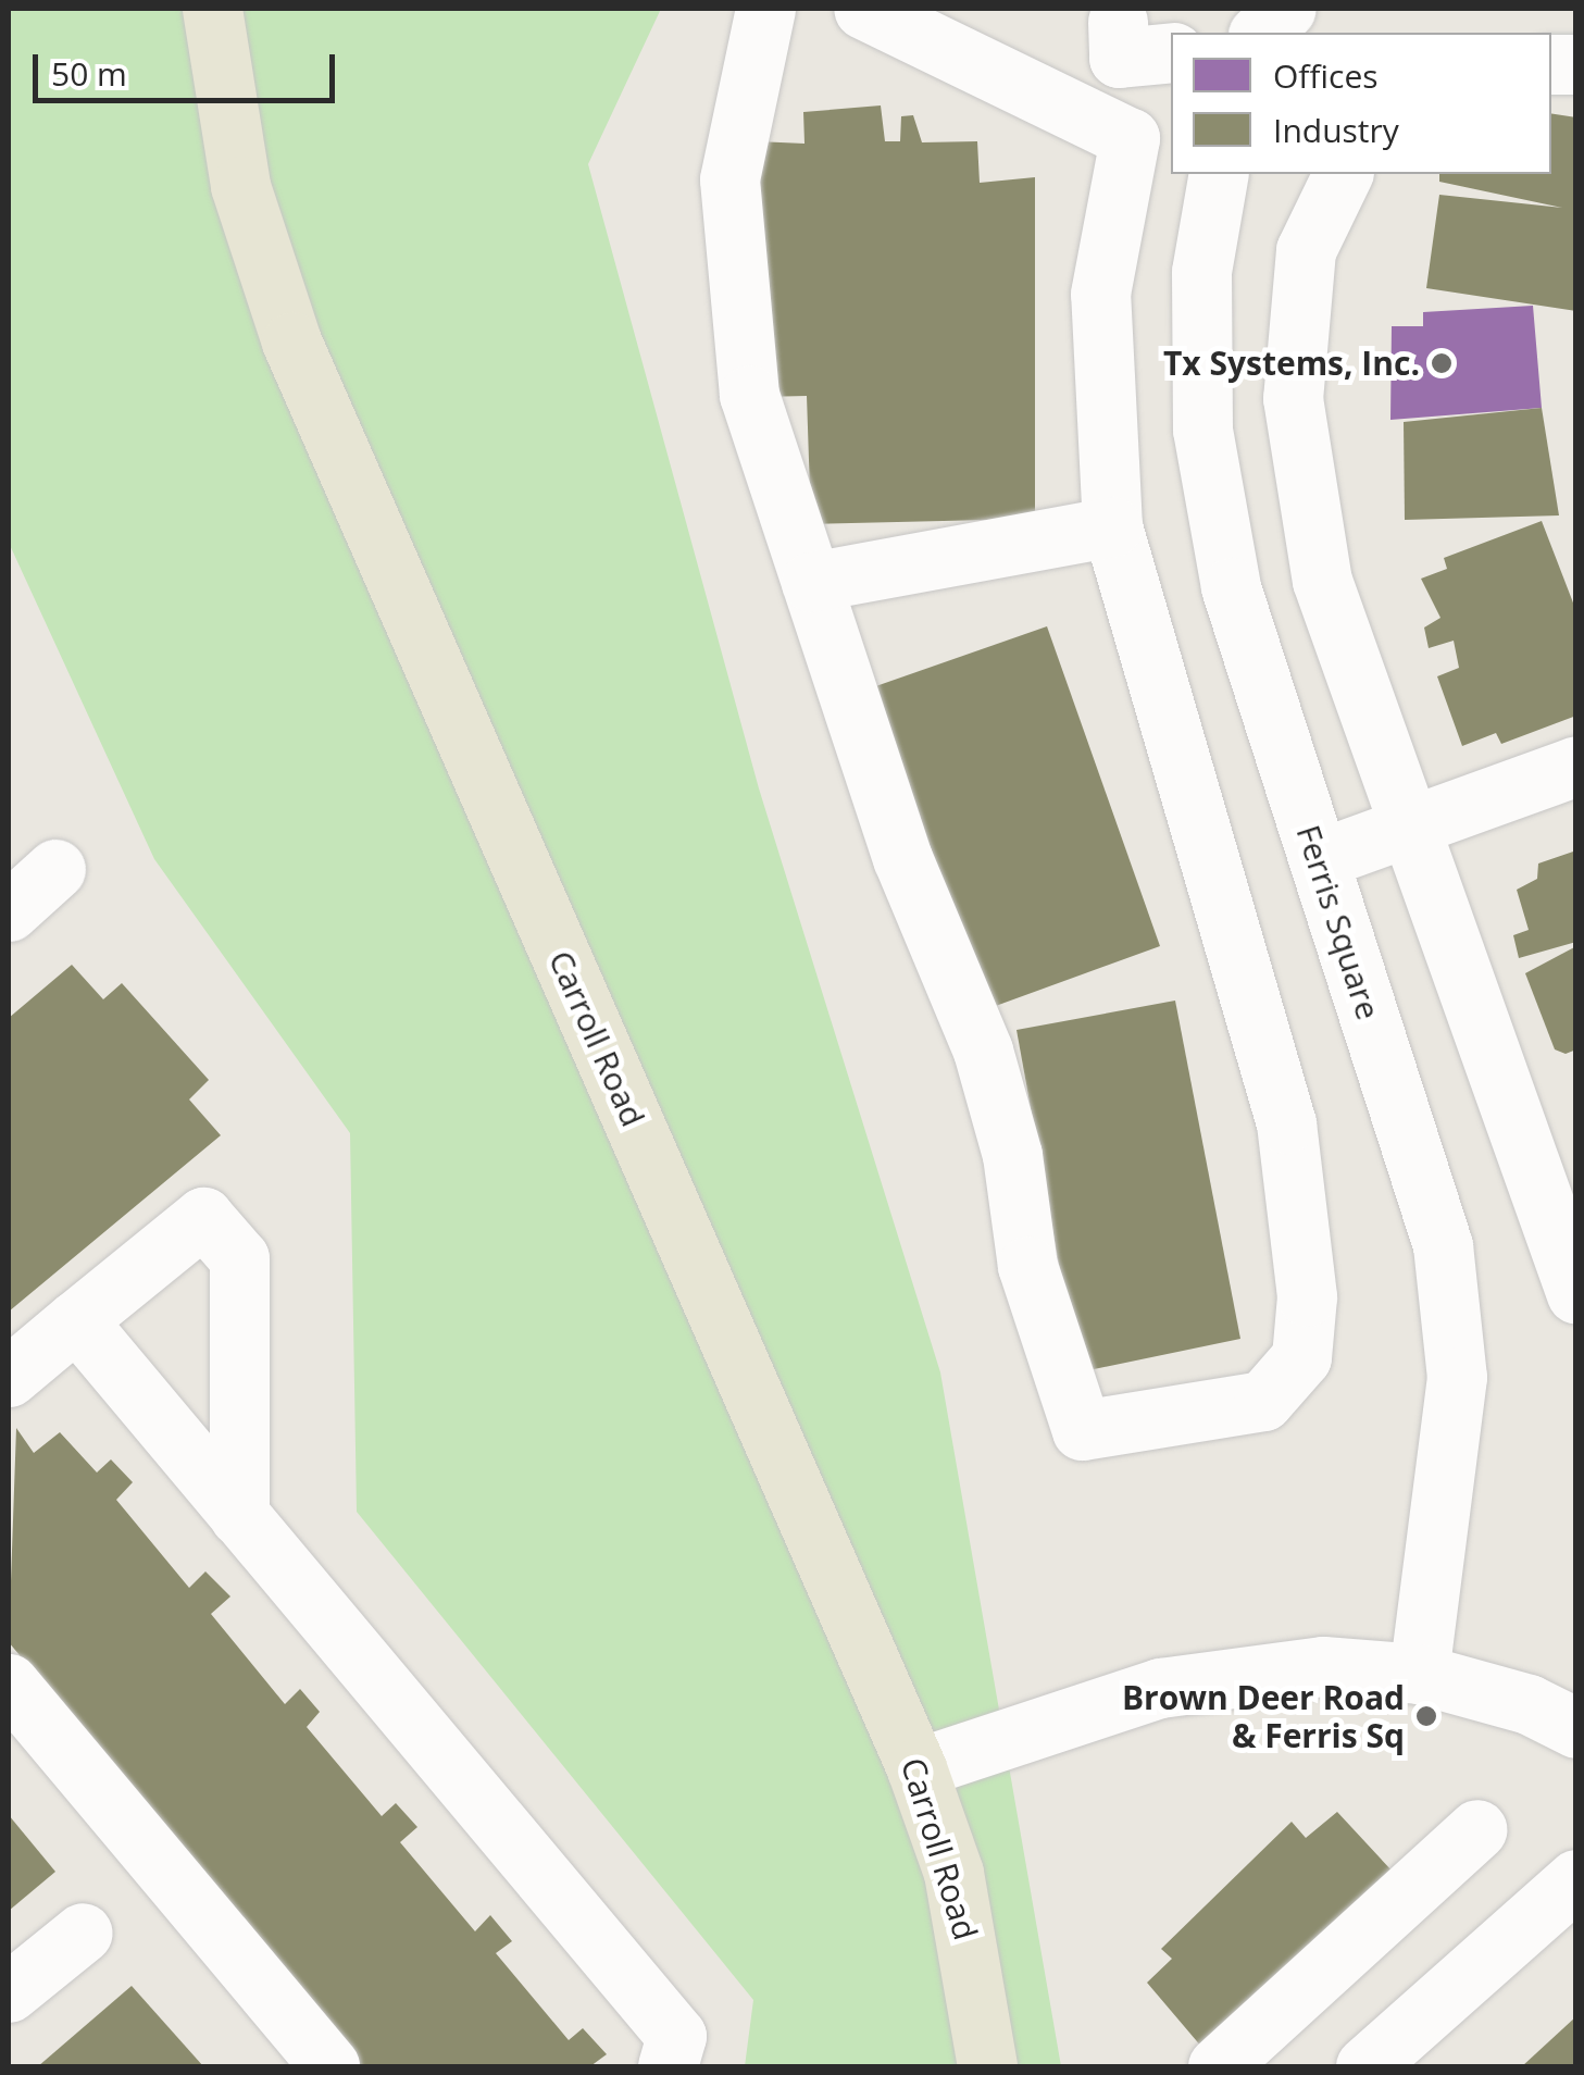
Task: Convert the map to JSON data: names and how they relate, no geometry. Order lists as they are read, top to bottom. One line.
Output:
{"streets":{"main road":["Carroll Road"],"street":["Ferris Square"]},"places":["Tx Systems, Inc.","Brown Deer Road & Ferris Sq"],"legend":["Offices","Industry"],"scale_bar":"50 m"}
